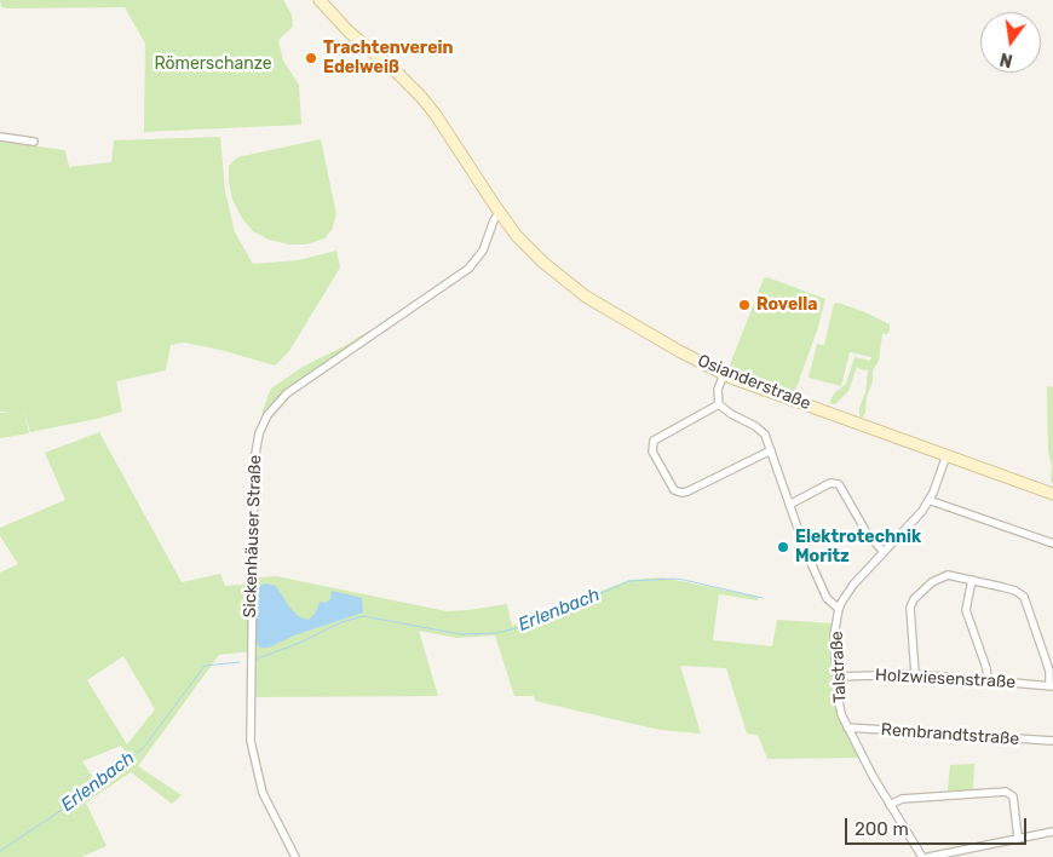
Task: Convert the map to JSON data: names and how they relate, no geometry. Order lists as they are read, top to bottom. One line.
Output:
{"streets":{"street":["Osianderstraße","Sickenhäuser Straße","Talstraße","Holzwiesenstraße","Rembrandtstraße"]},"crossings":[["Osianderstraße","Sickenhäuser Straße"],["Osianderstraße","Talstraße"],["Talstraße","Holzwiesenstraße"],["Talstraße","Rembrandtstraße"]],"water":["Erlenbach"],"parks":["Römerschanze"],"places":["Trachtenverein Edelweiß","Rovella","Elektrotechnik Moritz"],"scale_bar":"200 m","north":"bottom"}
